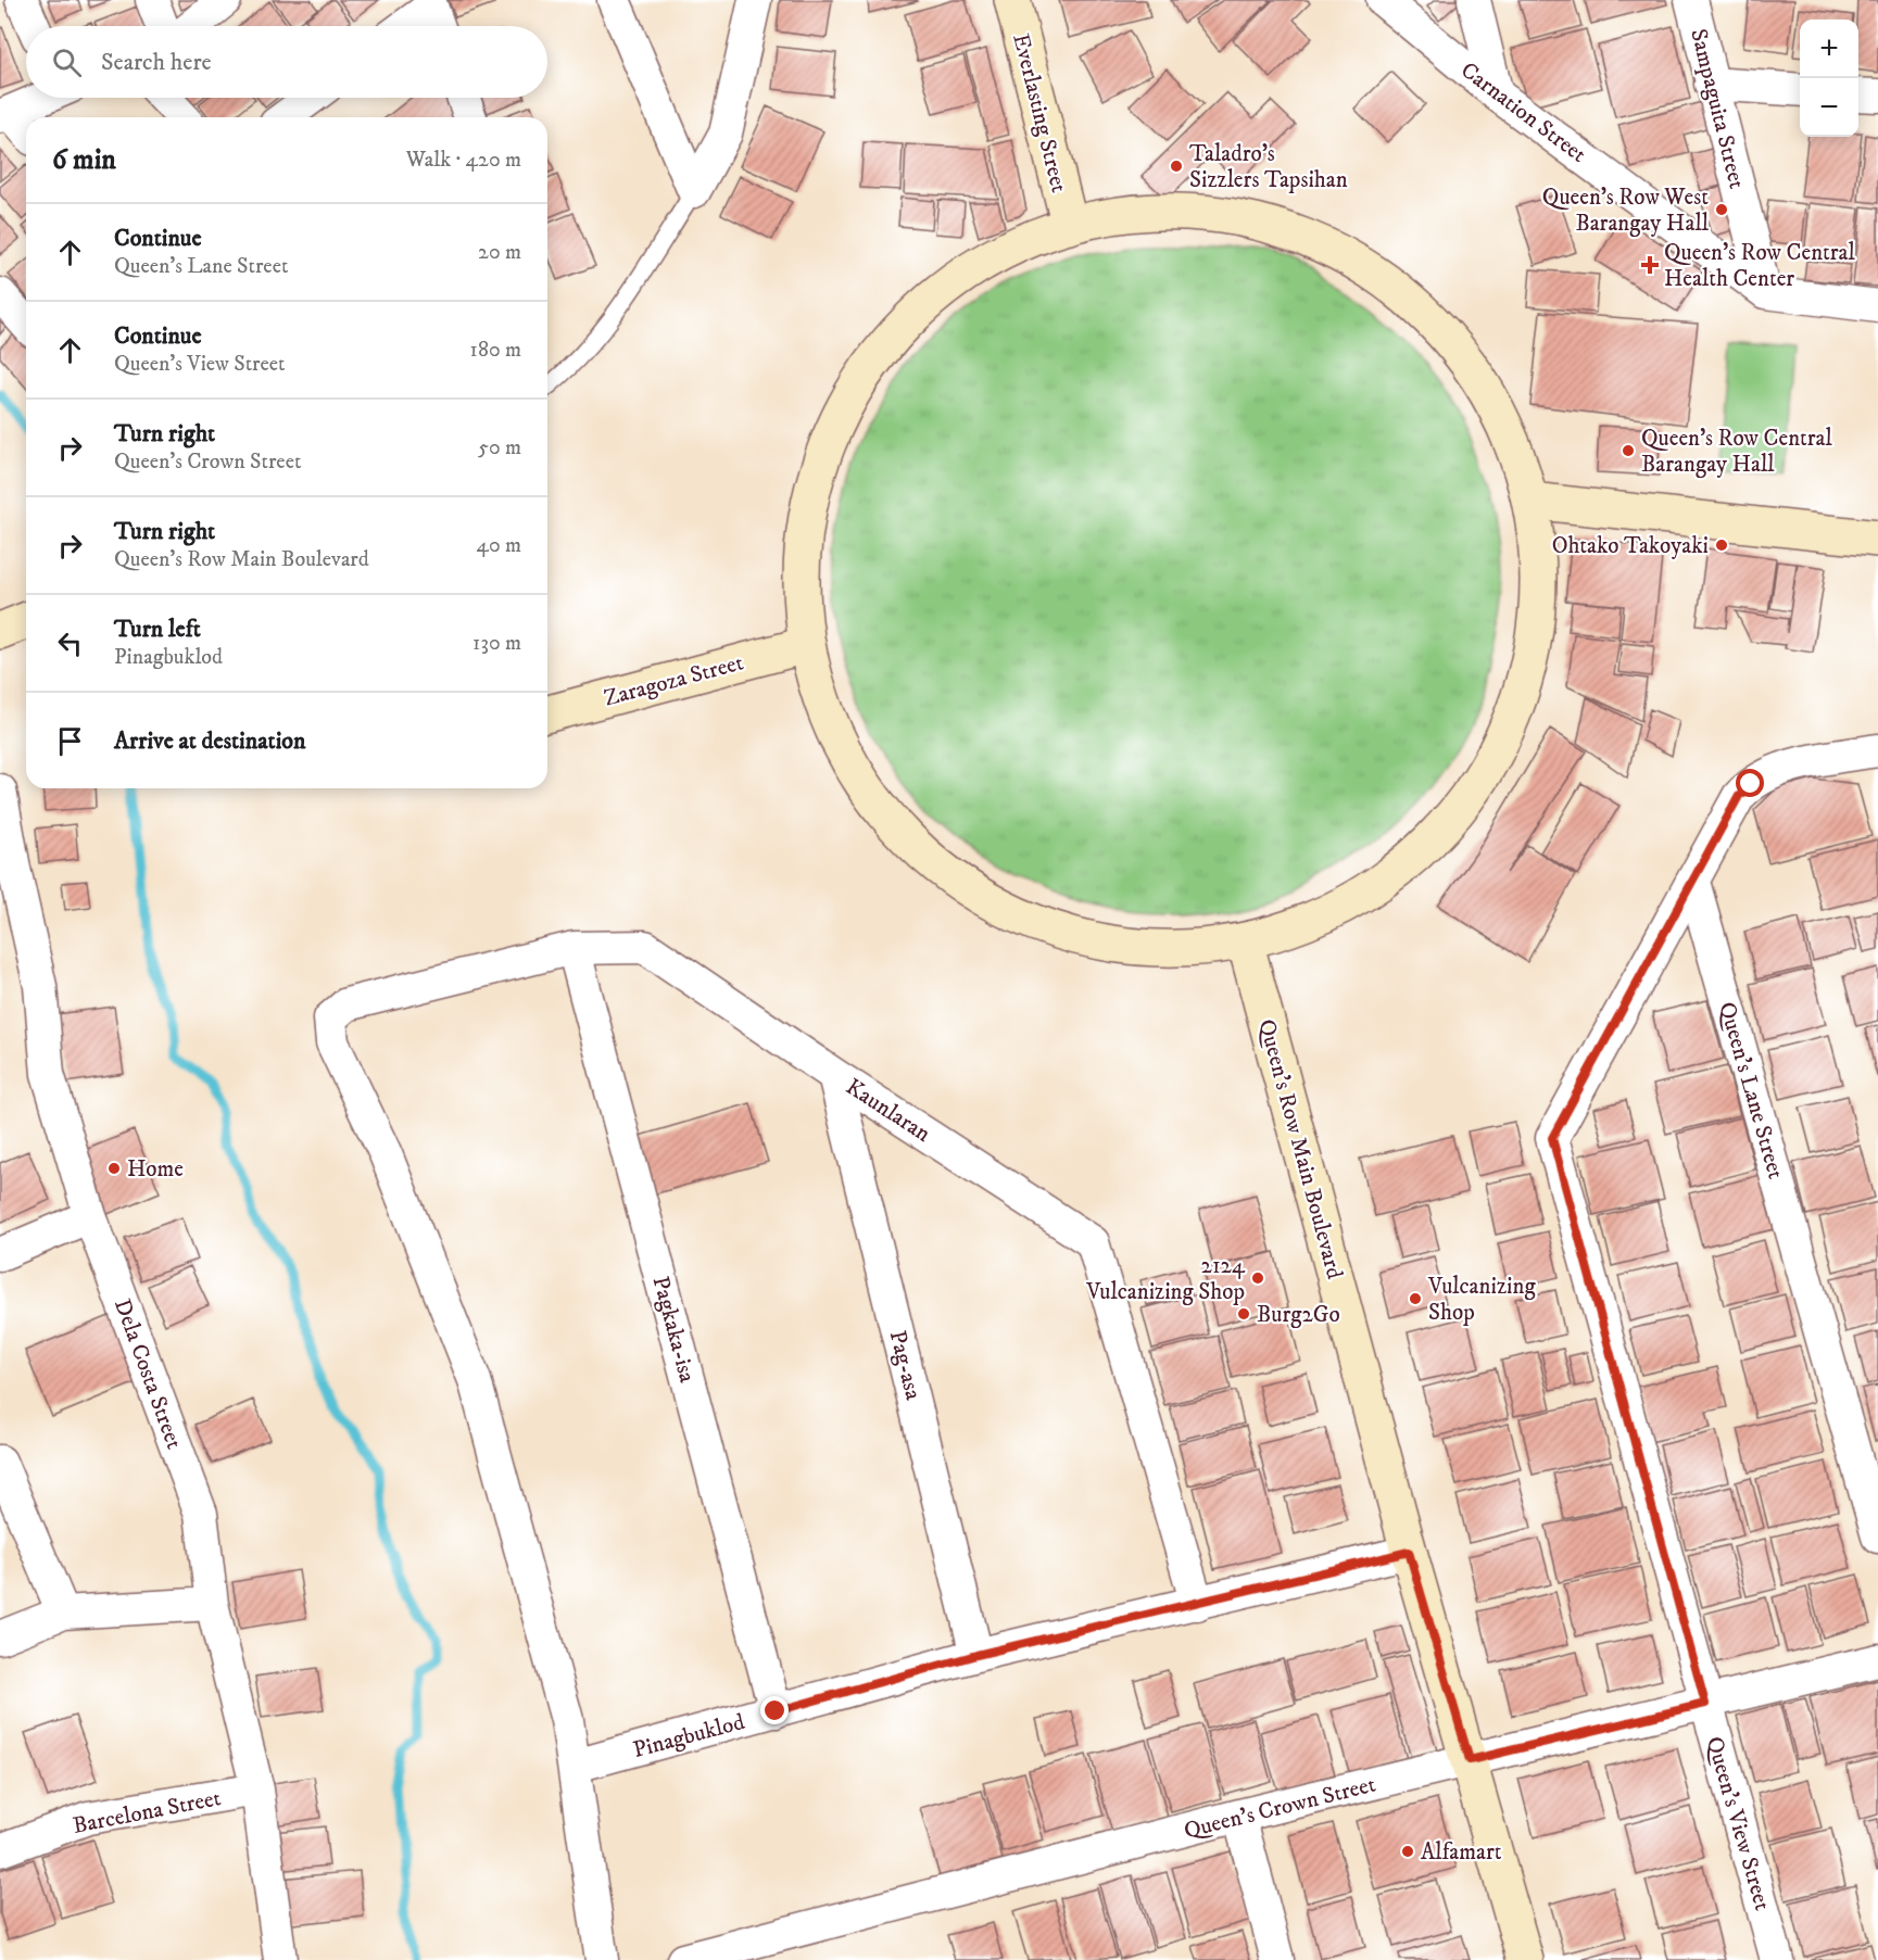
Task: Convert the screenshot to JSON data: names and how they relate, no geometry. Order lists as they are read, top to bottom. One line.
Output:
{"streets":{"street":["Sampaguita Street","Carnation Street","Everlasting Street","Zaragoza Street","Queen's Lane Street","Kaunlaran","Queen's Row Main Boulevard","Pagkaka-isa","Pag-asa","Dela Costa Street","Pinagbuklod","Queen's Crown Street","Barcelona Street","Queen's View Street"]},"crossings":[["Sampaguita Street","Carnation Street"],["Queen's Lane Street","Queen's View Street"],["Kaunlaran","Pagkaka-isa"],["Kaunlaran","Pag-asa"],["Kaunlaran","Pinagbuklod"],["Queen's Row Main Boulevard","Pinagbuklod"],["Queen's Row Main Boulevard","Queen's Crown Street"],["Pagkaka-isa","Pinagbuklod"],["Pag-asa","Pinagbuklod"],["Dela Costa Street","Barcelona Street"],["Queen's Crown Street","Queen's View Street"]],"places":{"other":["Taladro's Sizzlers Tapsihan","Queen's Row West Barangay Hall","Queen's Row Central Barangay Hall","Ohtako Takoyaki","Home","2124 Vulcanizing Shop","Vulcanizing Shop","Burg2Go","Alfamart"],"health":["Queen's Row Central Health Center"]},"page":{"map_buttons":["+","−"],"search":"Search here","heading":["6 min","Walk · 420 m"],"list":[["Continue","Queen's Lane Street","20 m"],["Continue","Queen's View Street","180 m"],["Turn right","Queen's Crown Street","50 m"],["Turn right","Queen's Row Main Boulevard","40 m"],["Turn left","Pinagbuklod","130 m"],"Arrive at destination"]}}
